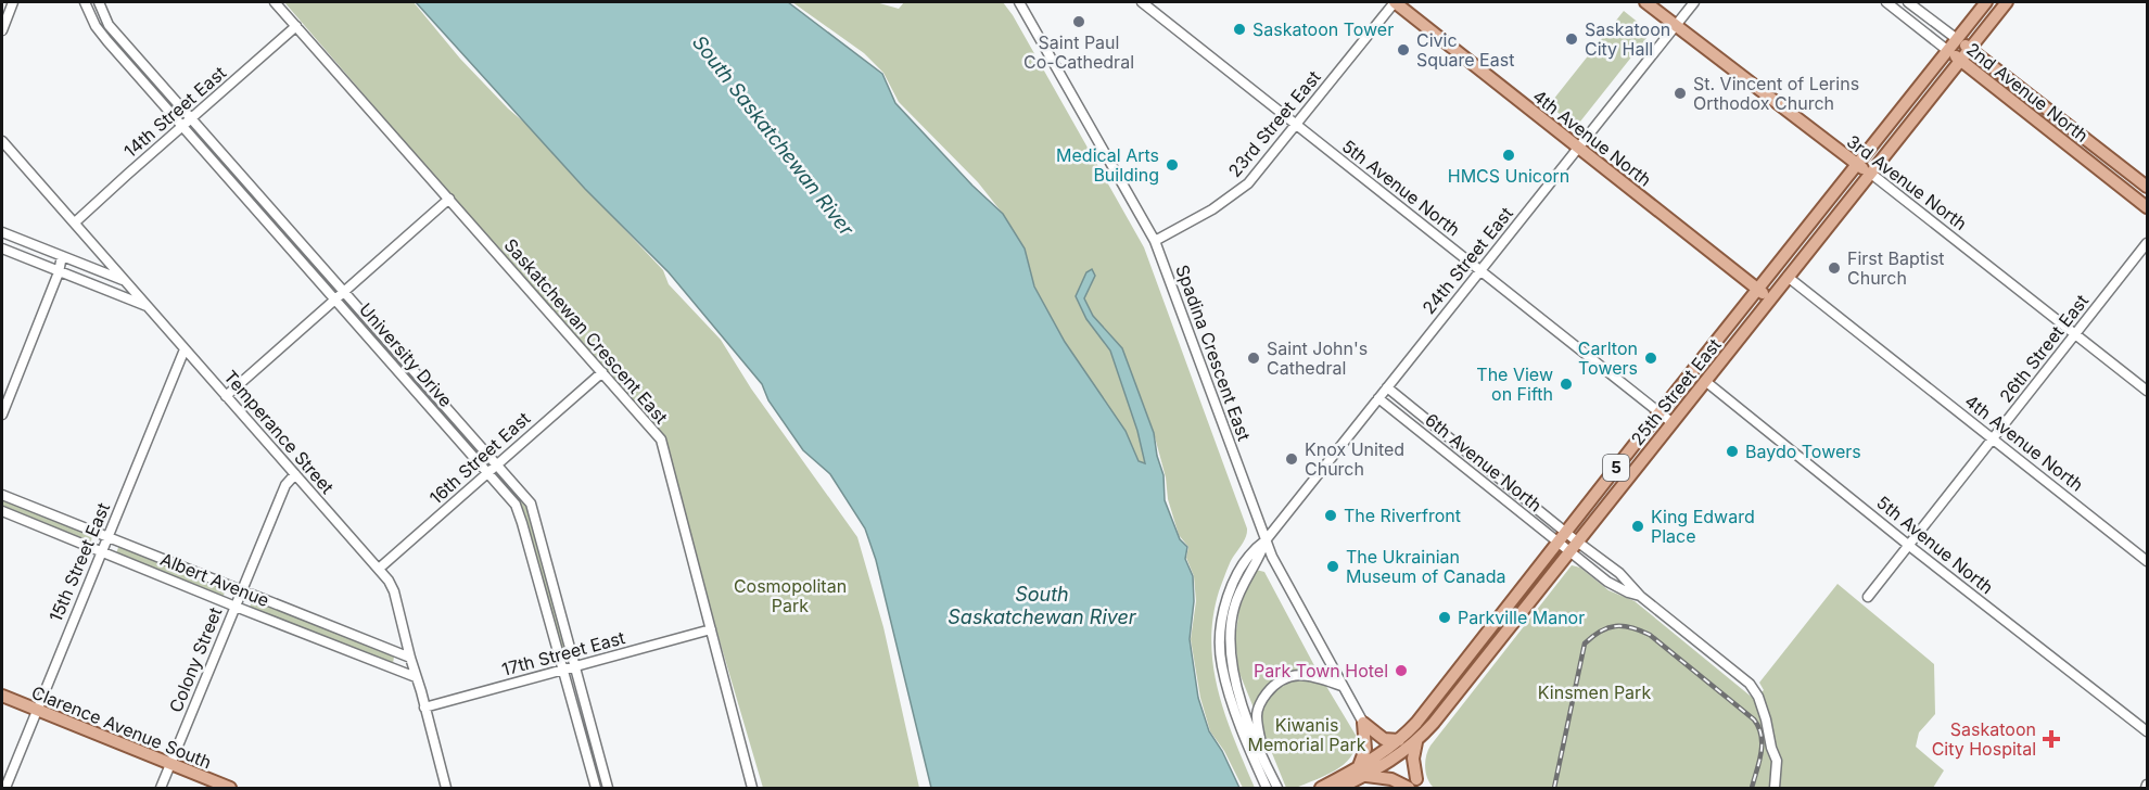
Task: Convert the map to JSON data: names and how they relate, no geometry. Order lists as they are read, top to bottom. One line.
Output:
{"streets":{"main road":["2nd Avenue North","4th Avenue North","3rd Avenue North","25th Street East","5","Clarence Avenue South"],"street":["14th Street East","23rd Street East","5th Avenue North","24th Street East","Saskatchewan Crescent East","26th Street East","Spadina Crescent East","University Drive","Temperance Street","16th Street East","6th Avenue North","15th Street East","Albert Avenue","17th Street East","Colony Street"]},"crossings":[["2nd Avenue North","25th Street East"],["14th Street East","Saskatchewan Crescent East"],["14th Street East","University Drive"],["14th Street East","Temperance Street"],["23rd Street East","4th Avenue North"],["23rd Street East","5th Avenue North"],["23rd Street East","Spadina Crescent East"],["4th Avenue North","24th Street East"],["4th Avenue North","26th Street East"],["4th Avenue North","25th Street East"],["3rd Avenue North","24th Street East"],["3rd Avenue North","26th Street East"],["3rd Avenue North","25th Street East"],["5th Avenue North","24th Street East"],["5th Avenue North","26th Street East"],["5th Avenue North","25th Street East"],["24th Street East","Spadina Crescent East"],["24th Street East","6th Avenue North"],["Saskatchewan Crescent East","16th Street East"],["Saskatchewan Crescent East","17th Street East"],["University Drive","16th Street East"],["University Drive","17th Street East"],["25th Street East","6th Avenue North"],["25th Street East","5"],["Temperance Street","16th Street East"],["Temperance Street","15th Street East"],["Temperance Street","Albert Avenue"],["Temperance Street","17th Street East"],["Temperance Street","Colony Street"],["15th Street East","Albert Avenue"],["15th Street East","Clarence Avenue South"],["Albert Avenue","Colony Street"],["Colony Street","Clarence Avenue South"]],"water":["South Saskatchewan River"],"parks":["Cosmopolitan Park","Kinsmen Park","Kiwanis Memorial Park"],"places":{"other":["Saint Paul Co-Cathedral","Saskatoon Tower","Saskatoon City Hall","Civic Square East","St. Vincent of Lerins Orthodox Church","HMCS Unicorn","Medical Arts Building","First Baptist Church","Saint John's Cathedral","Carlton Towers","The View on Fifth","Baydo Towers","Knox United Church","The Riverfront","King Edward Place","The Ukrainian Museum of Canada","Parkville Manor","Park Town Hotel"],"health":["Saskatoon City Hospital"]}}
